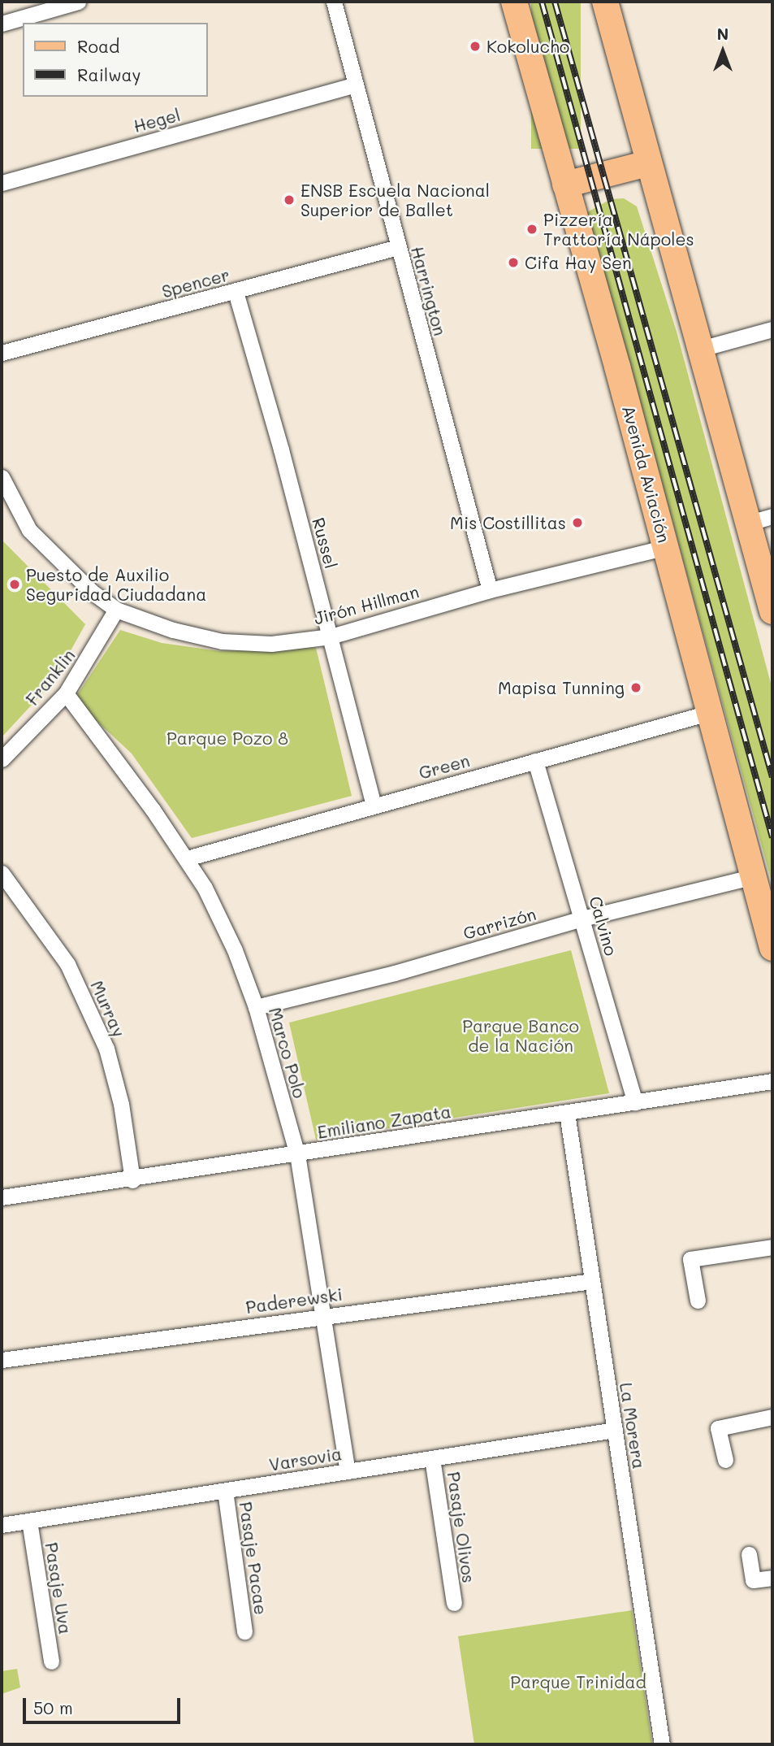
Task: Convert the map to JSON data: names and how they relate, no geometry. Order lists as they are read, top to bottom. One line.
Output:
{"streets":{"main road":["Avenida Aviación"],"street":["Hegel","Spencer","Harrington","Russel","Jirón Hillman","Franklin","Green","Garrizón","Calvino","Murray","Marco Polo","Emiliano Zapata","Paderewski","La Morera","Varsovia","Pasaje Olivos","Pasaje Pacae","Pasaje Uva"]},"crossings":[["Hegel","Harrington"],["Spencer","Harrington"],["Spencer","Russel"],["Harrington","Jirón Hillman"],["Avenida Aviación","Jirón Hillman"],["Avenida Aviación","Green"],["Avenida Aviación","Garrizón"],["Russel","Jirón Hillman"],["Russel","Green"],["Jirón Hillman","Franklin"],["Franklin","Marco Polo"],["Green","Calvino"],["Green","Marco Polo"],["Garrizón","Calvino"],["Garrizón","Marco Polo"],["Calvino","Emiliano Zapata"],["Murray","Emiliano Zapata"],["Marco Polo","Emiliano Zapata"],["Marco Polo","Paderewski"],["Marco Polo","Varsovia"],["Emiliano Zapata","La Morera"],["Paderewski","La Morera"],["La Morera","Varsovia"],["Varsovia","Pasaje Olivos"],["Varsovia","Pasaje Pacae"],["Varsovia","Pasaje Uva"]],"parks":["Parque Pozo 8","Parque Banco de la Nación","Parque Trinidad"],"places":["Kokolucho","ENSB Escuela Nacional Superior de Ballet","Pizzería Trattoría Nápoles","Cifa Hay Sen","Mis Costillitas","Puesto de Auxilio Seguridad Ciudadana","Mapisa Tunning"],"legend":["Road","Railway"],"scale_bar":"50 m","north":"top"}
